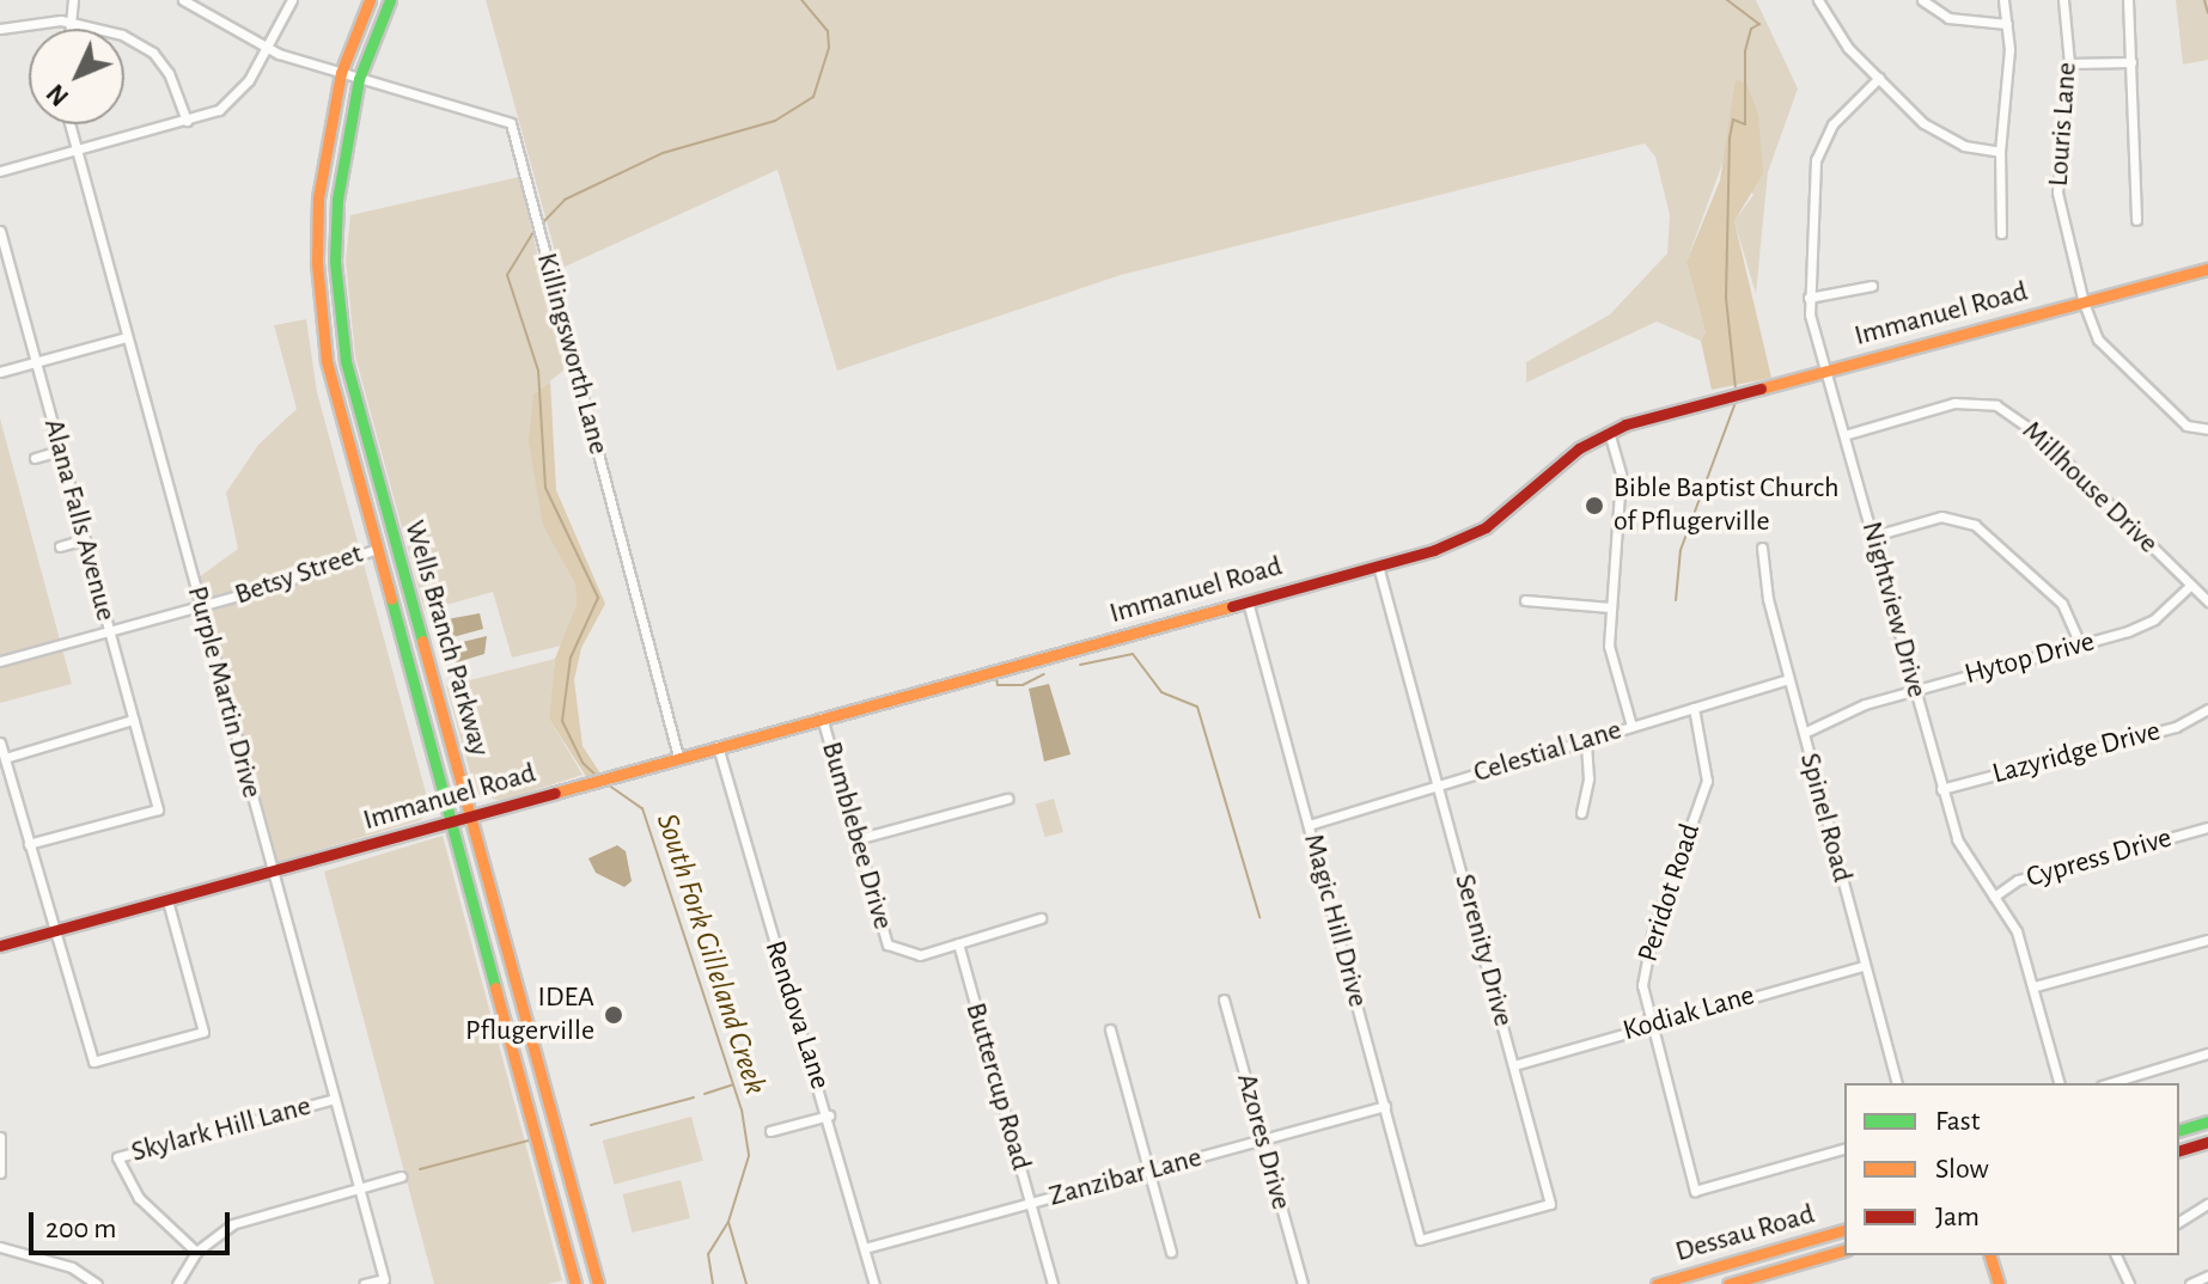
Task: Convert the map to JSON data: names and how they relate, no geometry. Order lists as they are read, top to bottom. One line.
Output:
{"streets":{"street":["Louris Lane","Immanuel Road","Killingsworth Lane","Millhouse Drive","Alana Falls Avenue","Betsy Street","Nightview Drive","Wells Branch Parkway","Hytop Drive","Purple Martin Drive","Celestial Lane","Lazyridge Drive","Spinel Road","Bumblebee Drive","Cypress Drive","Peridot Road","Magic Hill Drive","Serenity Drive","Kodiak Lane","Rendova Lane","Buttercup Road","Skylark Hill Lane","Azores Drive","Zanzibar Lane","Dessau Road"]},"crossings":[["Louris Lane","Immanuel Road"],["Immanuel Road","Killingsworth Lane"],["Immanuel Road","Nightview Drive"],["Immanuel Road","Wells Branch Parkway"],["Immanuel Road","Purple Martin Drive"],["Immanuel Road","Bumblebee Drive"],["Immanuel Road","Magic Hill Drive"],["Immanuel Road","Serenity Drive"],["Immanuel Road","Rendova Lane"],["Killingsworth Lane","Wells Branch Parkway"],["Millhouse Drive","Nightview Drive"],["Millhouse Drive","Hytop Drive"],["Alana Falls Avenue","Betsy Street"],["Betsy Street","Wells Branch Parkway"],["Betsy Street","Purple Martin Drive"],["Nightview Drive","Hytop Drive"],["Nightview Drive","Lazyridge Drive"],["Nightview Drive","Cypress Drive"],["Hytop Drive","Spinel Road"],["Purple Martin Drive","Skylark Hill Lane"],["Celestial Lane","Spinel Road"],["Celestial Lane","Peridot Road"],["Celestial Lane","Magic Hill Drive"],["Celestial Lane","Serenity Drive"],["Spinel Road","Kodiak Lane"],["Bumblebee Drive","Buttercup Road"],["Peridot Road","Kodiak Lane"],["Magic Hill Drive","Serenity Drive"],["Magic Hill Drive","Zanzibar Lane"],["Serenity Drive","Kodiak Lane"],["Rendova Lane","Zanzibar Lane"],["Buttercup Road","Zanzibar Lane"],["Azores Drive","Zanzibar Lane"]],"water":["South Fork Gilleland Creek"],"places":["Bible Baptist Church of Pflugerville","IDEA Pflugerville"],"legend":["Fast","Slow","Jam"],"scale_bar":"200 m","north":"bottom left"}
